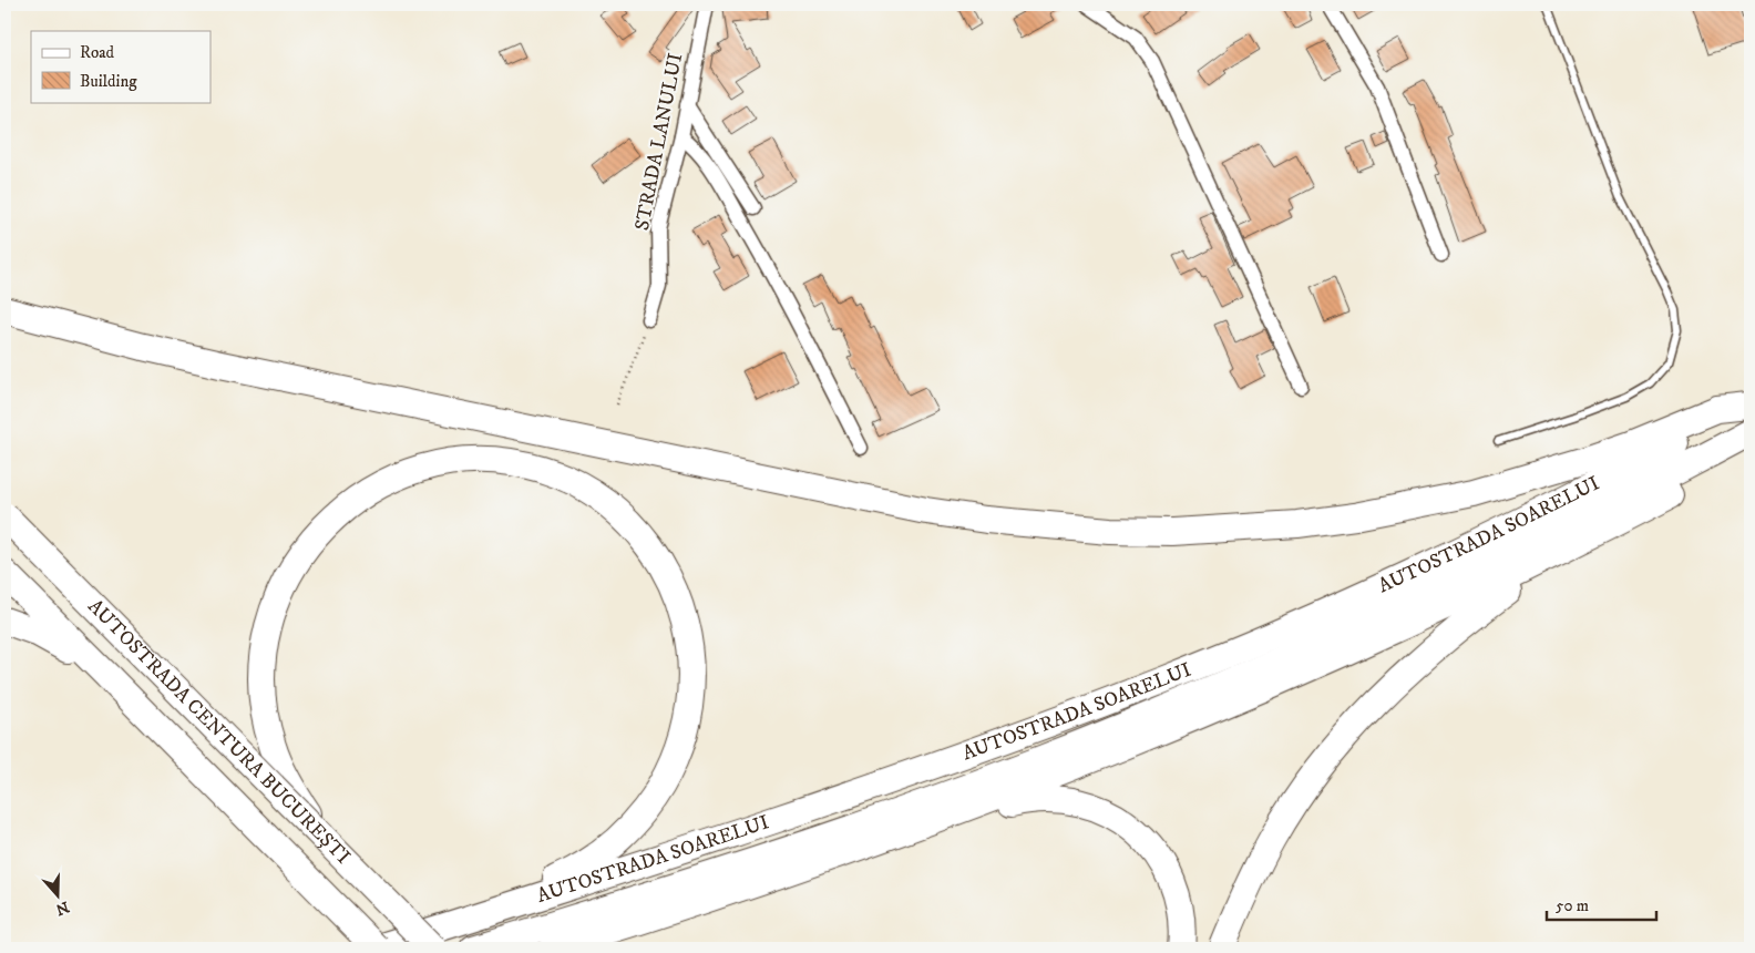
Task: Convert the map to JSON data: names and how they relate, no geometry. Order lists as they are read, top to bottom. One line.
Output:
{"streets":{"highway":["AUTOSTRADA SOARELUI","AUTOSTRADA CENTURA BUCUREȘTI"],"street":["STRADA LANULUI"]},"crossings":[["AUTOSTRADA SOARELUI","AUTOSTRADA CENTURA BUCUREȘTI"]],"legend":["Road","Building"],"scale_bar":"50 m","north":"bottom"}
